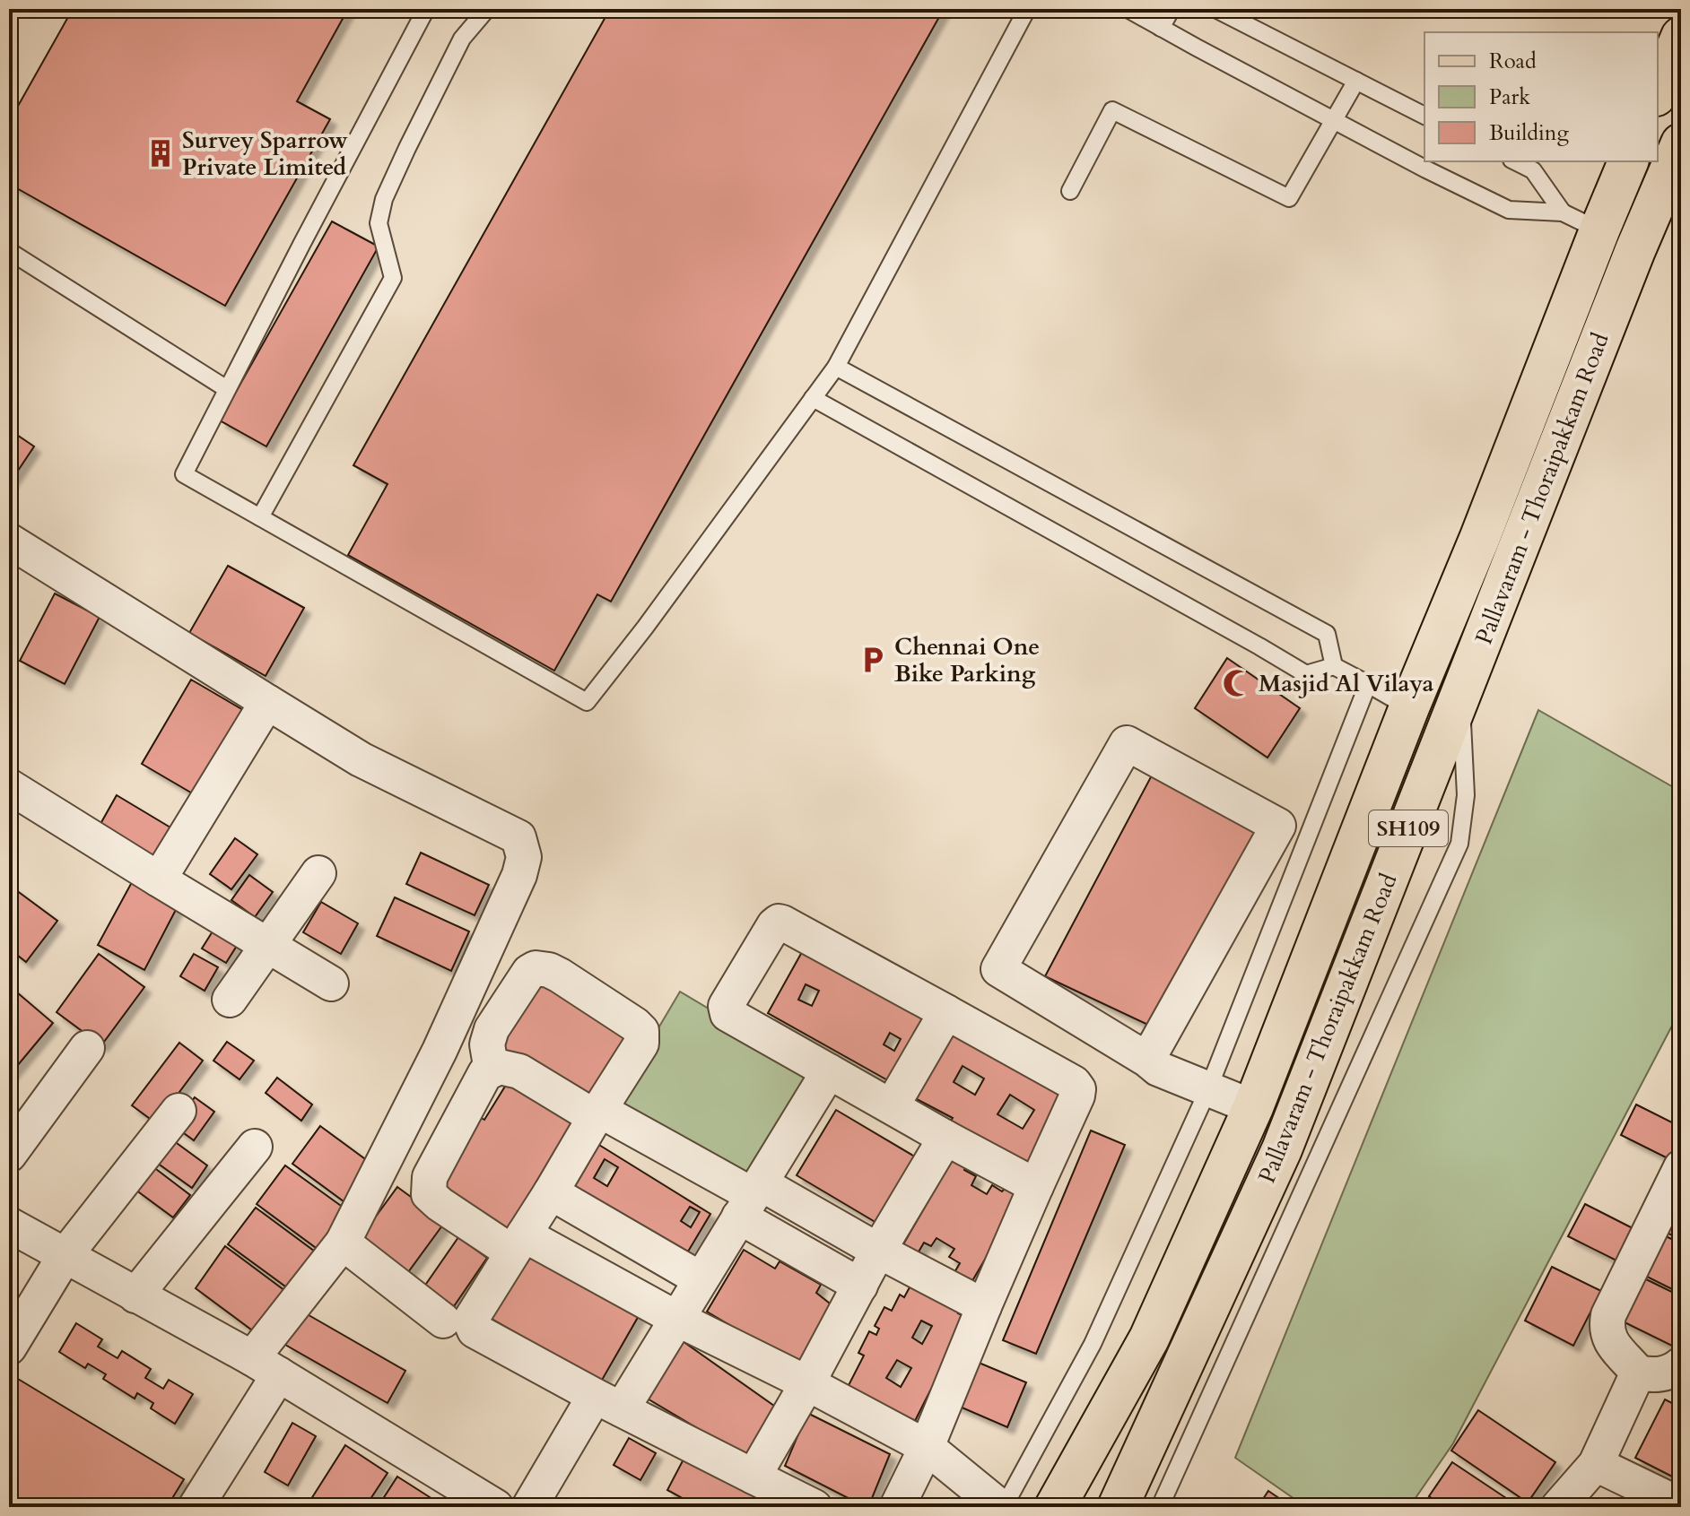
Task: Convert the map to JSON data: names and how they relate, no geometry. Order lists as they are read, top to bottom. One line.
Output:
{"streets":{"main road":["Pallavaram - Thoraipakkam Road","SH109"]},"places":{"building":["Survey Sparrow Private Limited"],"parking":["Chennai One Bike Parking"],"mosque":["Masjid Al Vilaya"]},"legend":["Road","Park","Building"]}
